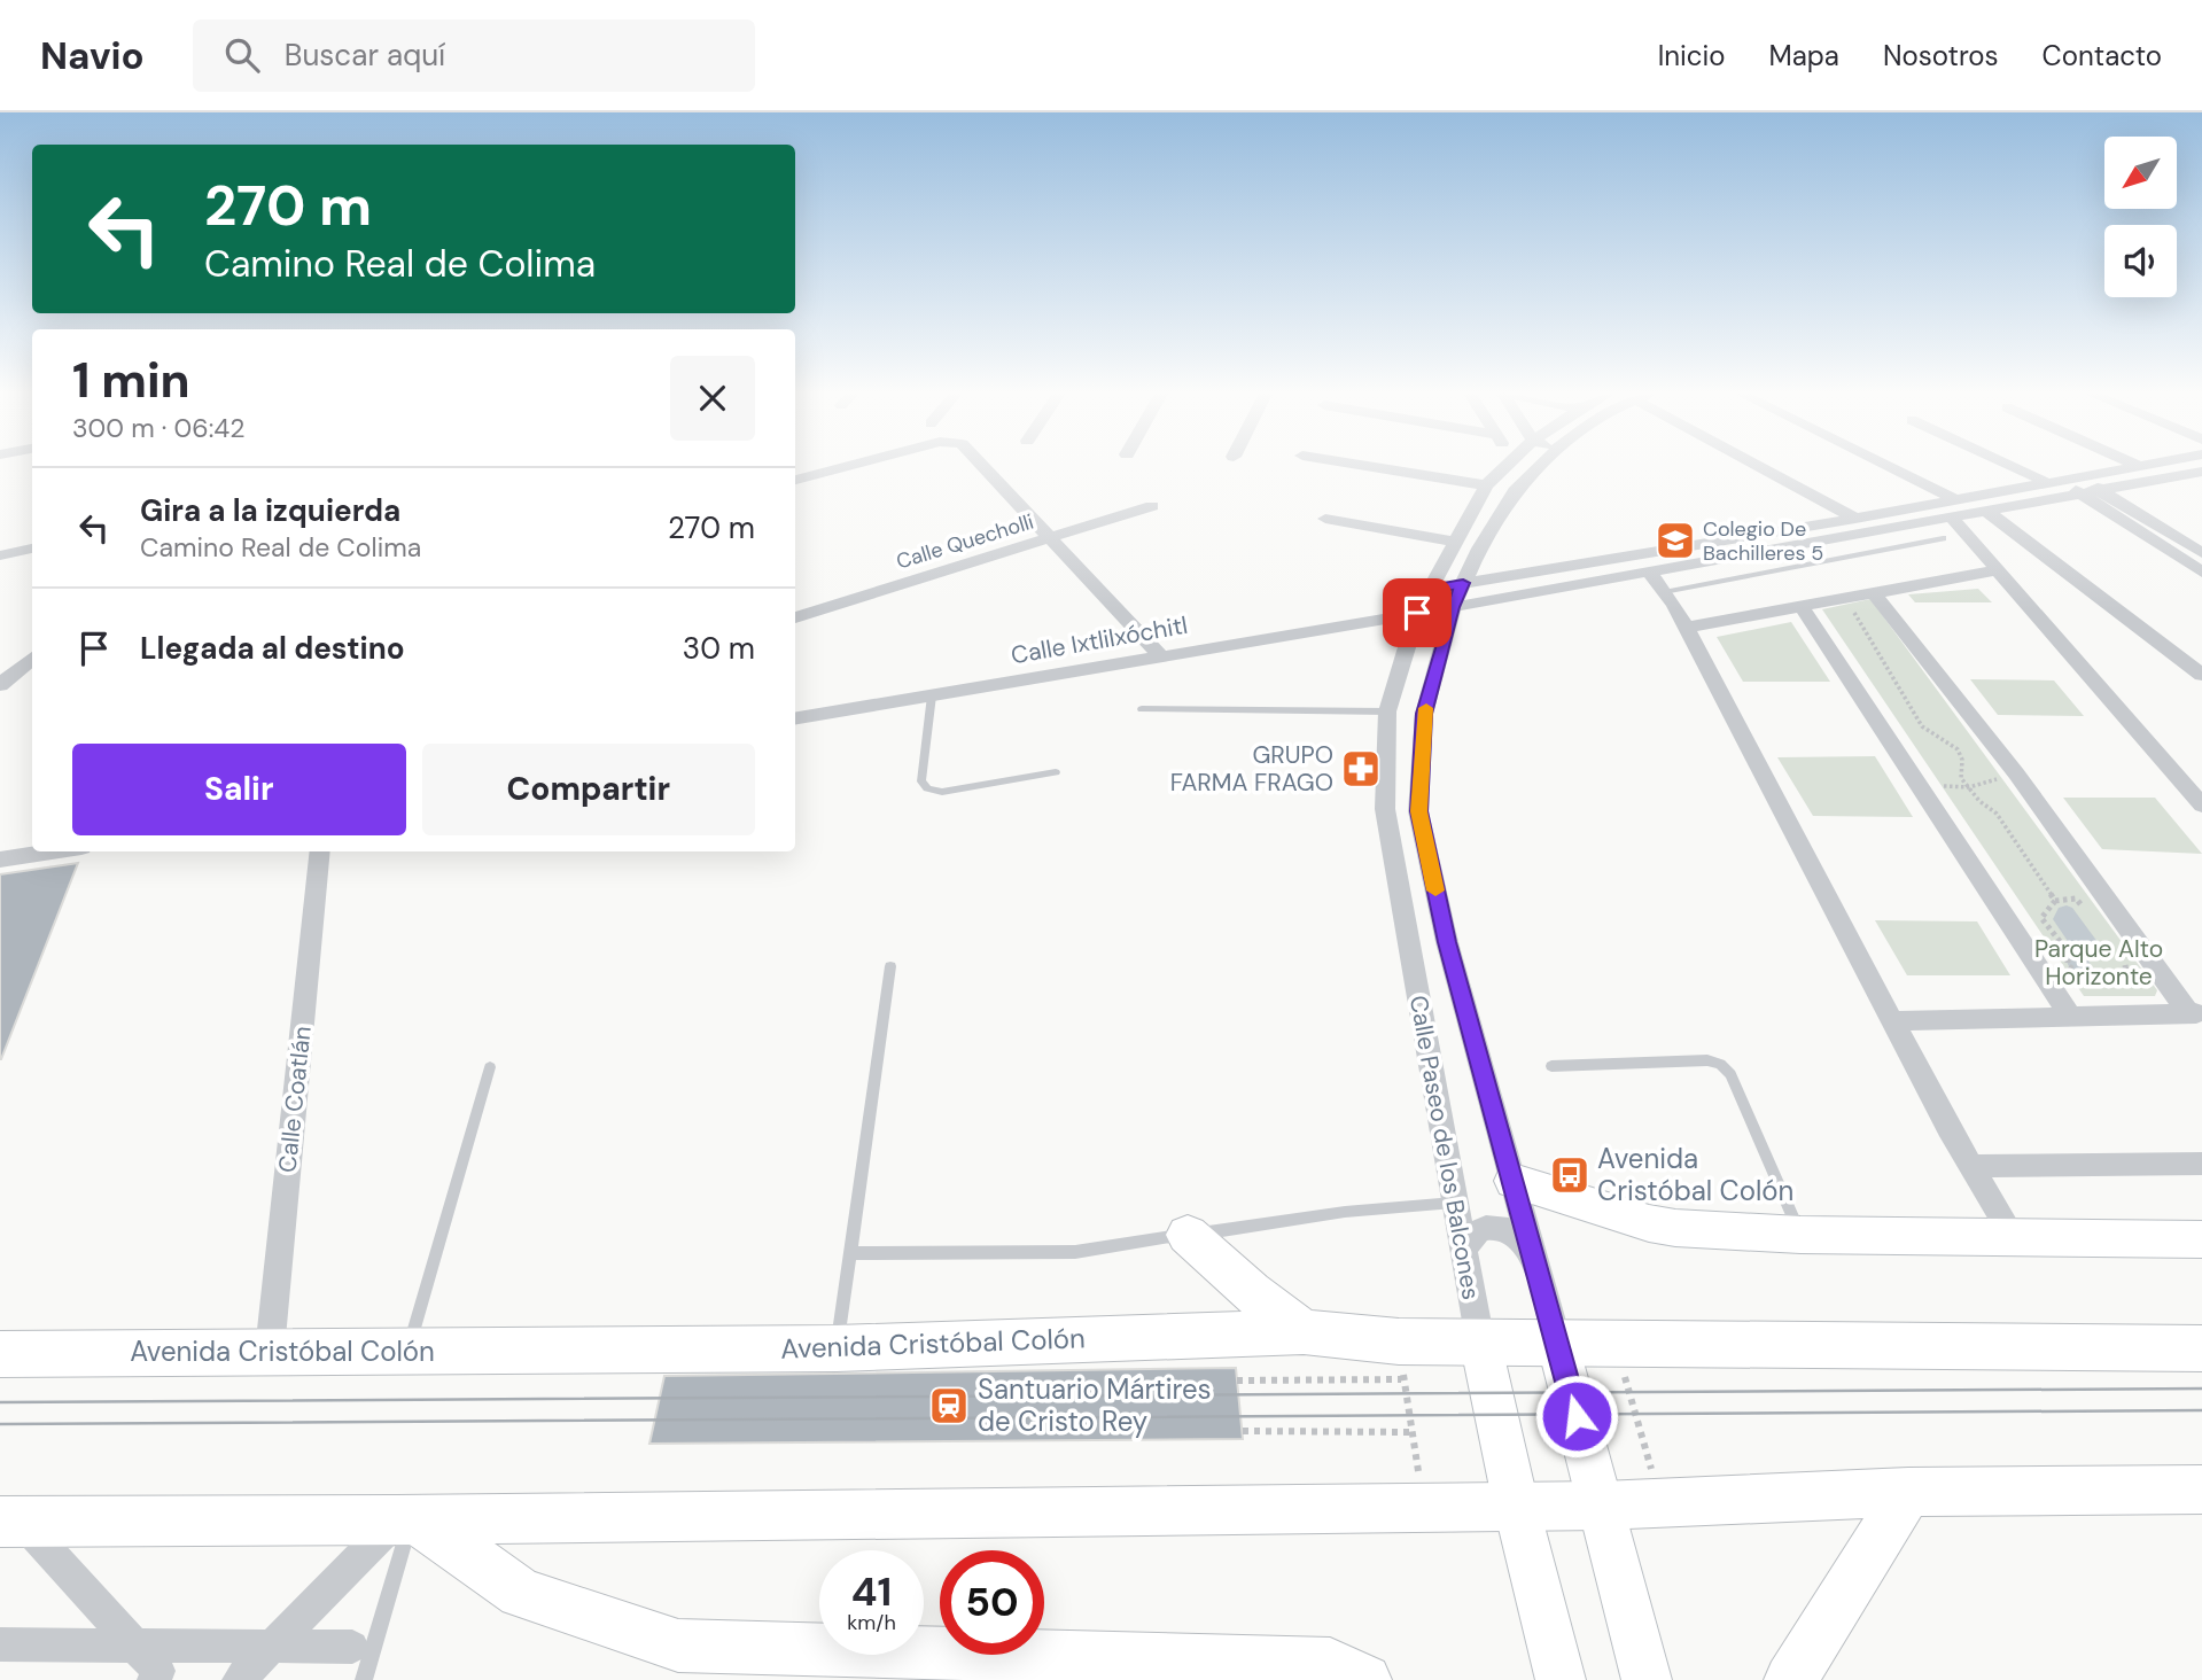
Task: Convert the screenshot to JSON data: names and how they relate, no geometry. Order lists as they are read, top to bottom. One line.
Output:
{"streets":{"main road":["Avenida Cristóbal Colón"],"street":["Calle Quecholli","Calle Ixtlilxóchitl","Calle Coatlán","Calle Paseo de los Balcones"]},"crossings":[["Calle Ixtlilxóchitl","Calle Paseo de los Balcones"],["Calle Coatlán","Avenida Cristóbal Colón"],["Calle Paseo de los Balcones","Avenida Cristóbal Colón"]],"parks":["Parque Alto Horizonte"],"places":{"school or university":["Colegio De Bachilleres 5"],"pharmacy":["GRUPO FARMA FRAGO"],"bus stop":["Avenida Cristóbal Colón"],"station":["Santuario Mártires de Cristo Rey"]},"north":"bottom left","page":{"header":"Navio","search":"Buscar aquí","nav":["Inicio","Mapa","Nosotros","Contacto"],"turn":["270 m","Camino Real de Colima"],"heading":["1 min","300 m · 06:42"],"list":[{"name":"Gira a la izquierda","note":"Camino Real de Colima","value":"270 m"},{"name":"Llegada al destino","value":"30 m"}],"buttons":["Salir","Compartir"],"speed":"41 km/h","limit":"50"}}
